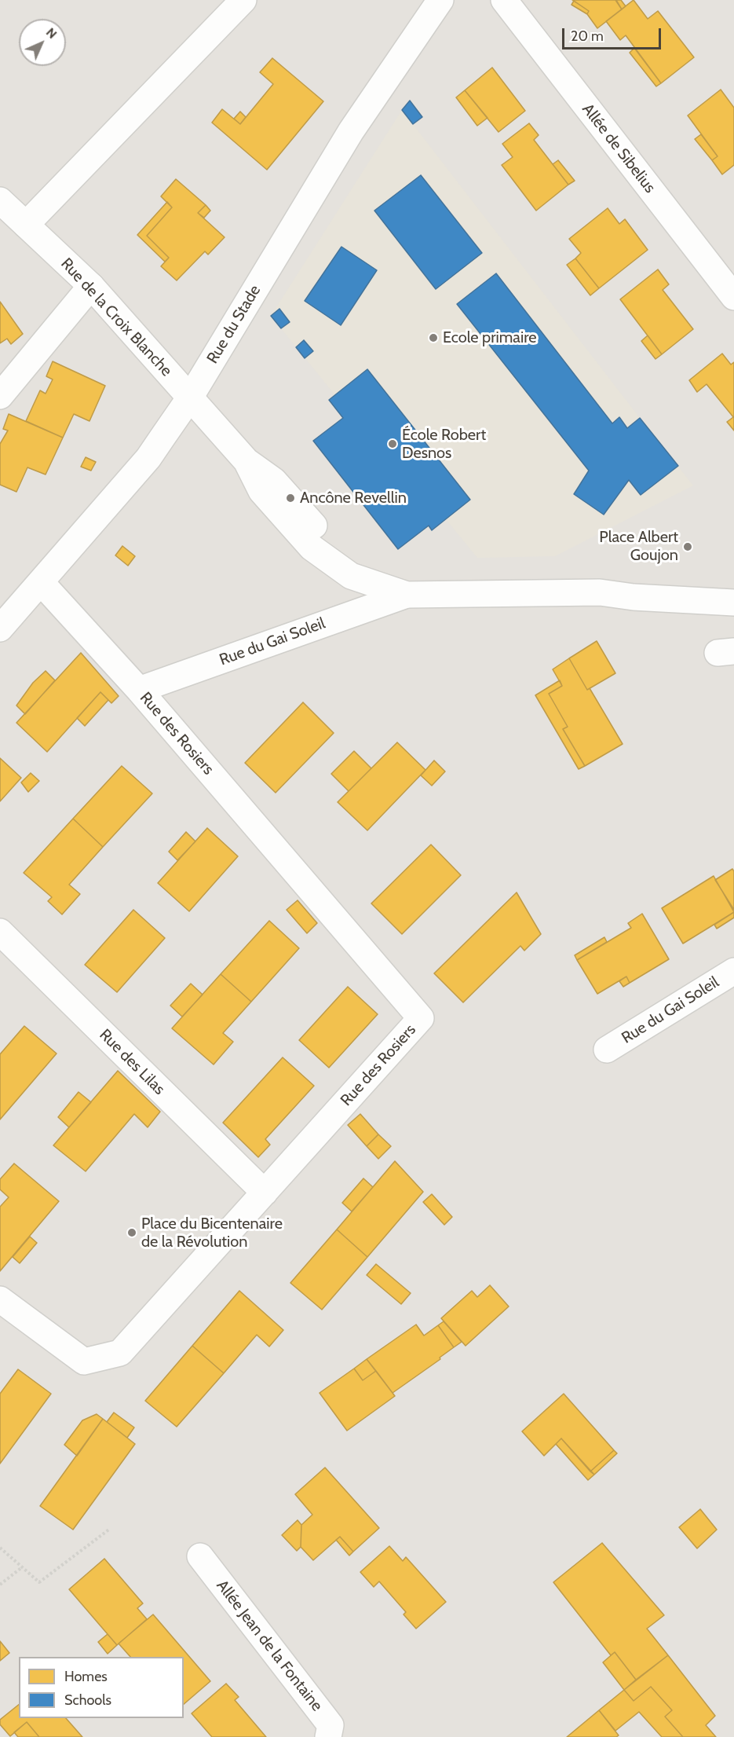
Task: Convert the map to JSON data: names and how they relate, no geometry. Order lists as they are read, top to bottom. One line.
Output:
{"streets":{"street":["Allée de Sibelius","Rue de la Croix Blanche","Rue du Stade","Rue du Gai Soleil","Rue des Rosiers","Rue des Lilas","Allée Jean de la Fontaine"]},"crossings":[["Rue de la Croix Blanche","Rue du Stade"],["Rue de la Croix Blanche","Rue du Gai Soleil"],["Rue du Stade","Rue des Rosiers"],["Rue du Gai Soleil","Rue des Rosiers"],["Rue des Rosiers","Rue des Lilas"]],"places":["Ecole primaire","École Robert Desnos","Ancône Revellin","Place Albert Goujon","Place du Bicentenaire de la Révolution"],"legend":["Homes","Schools"],"scale_bar":"20 m","north":"top right"}
